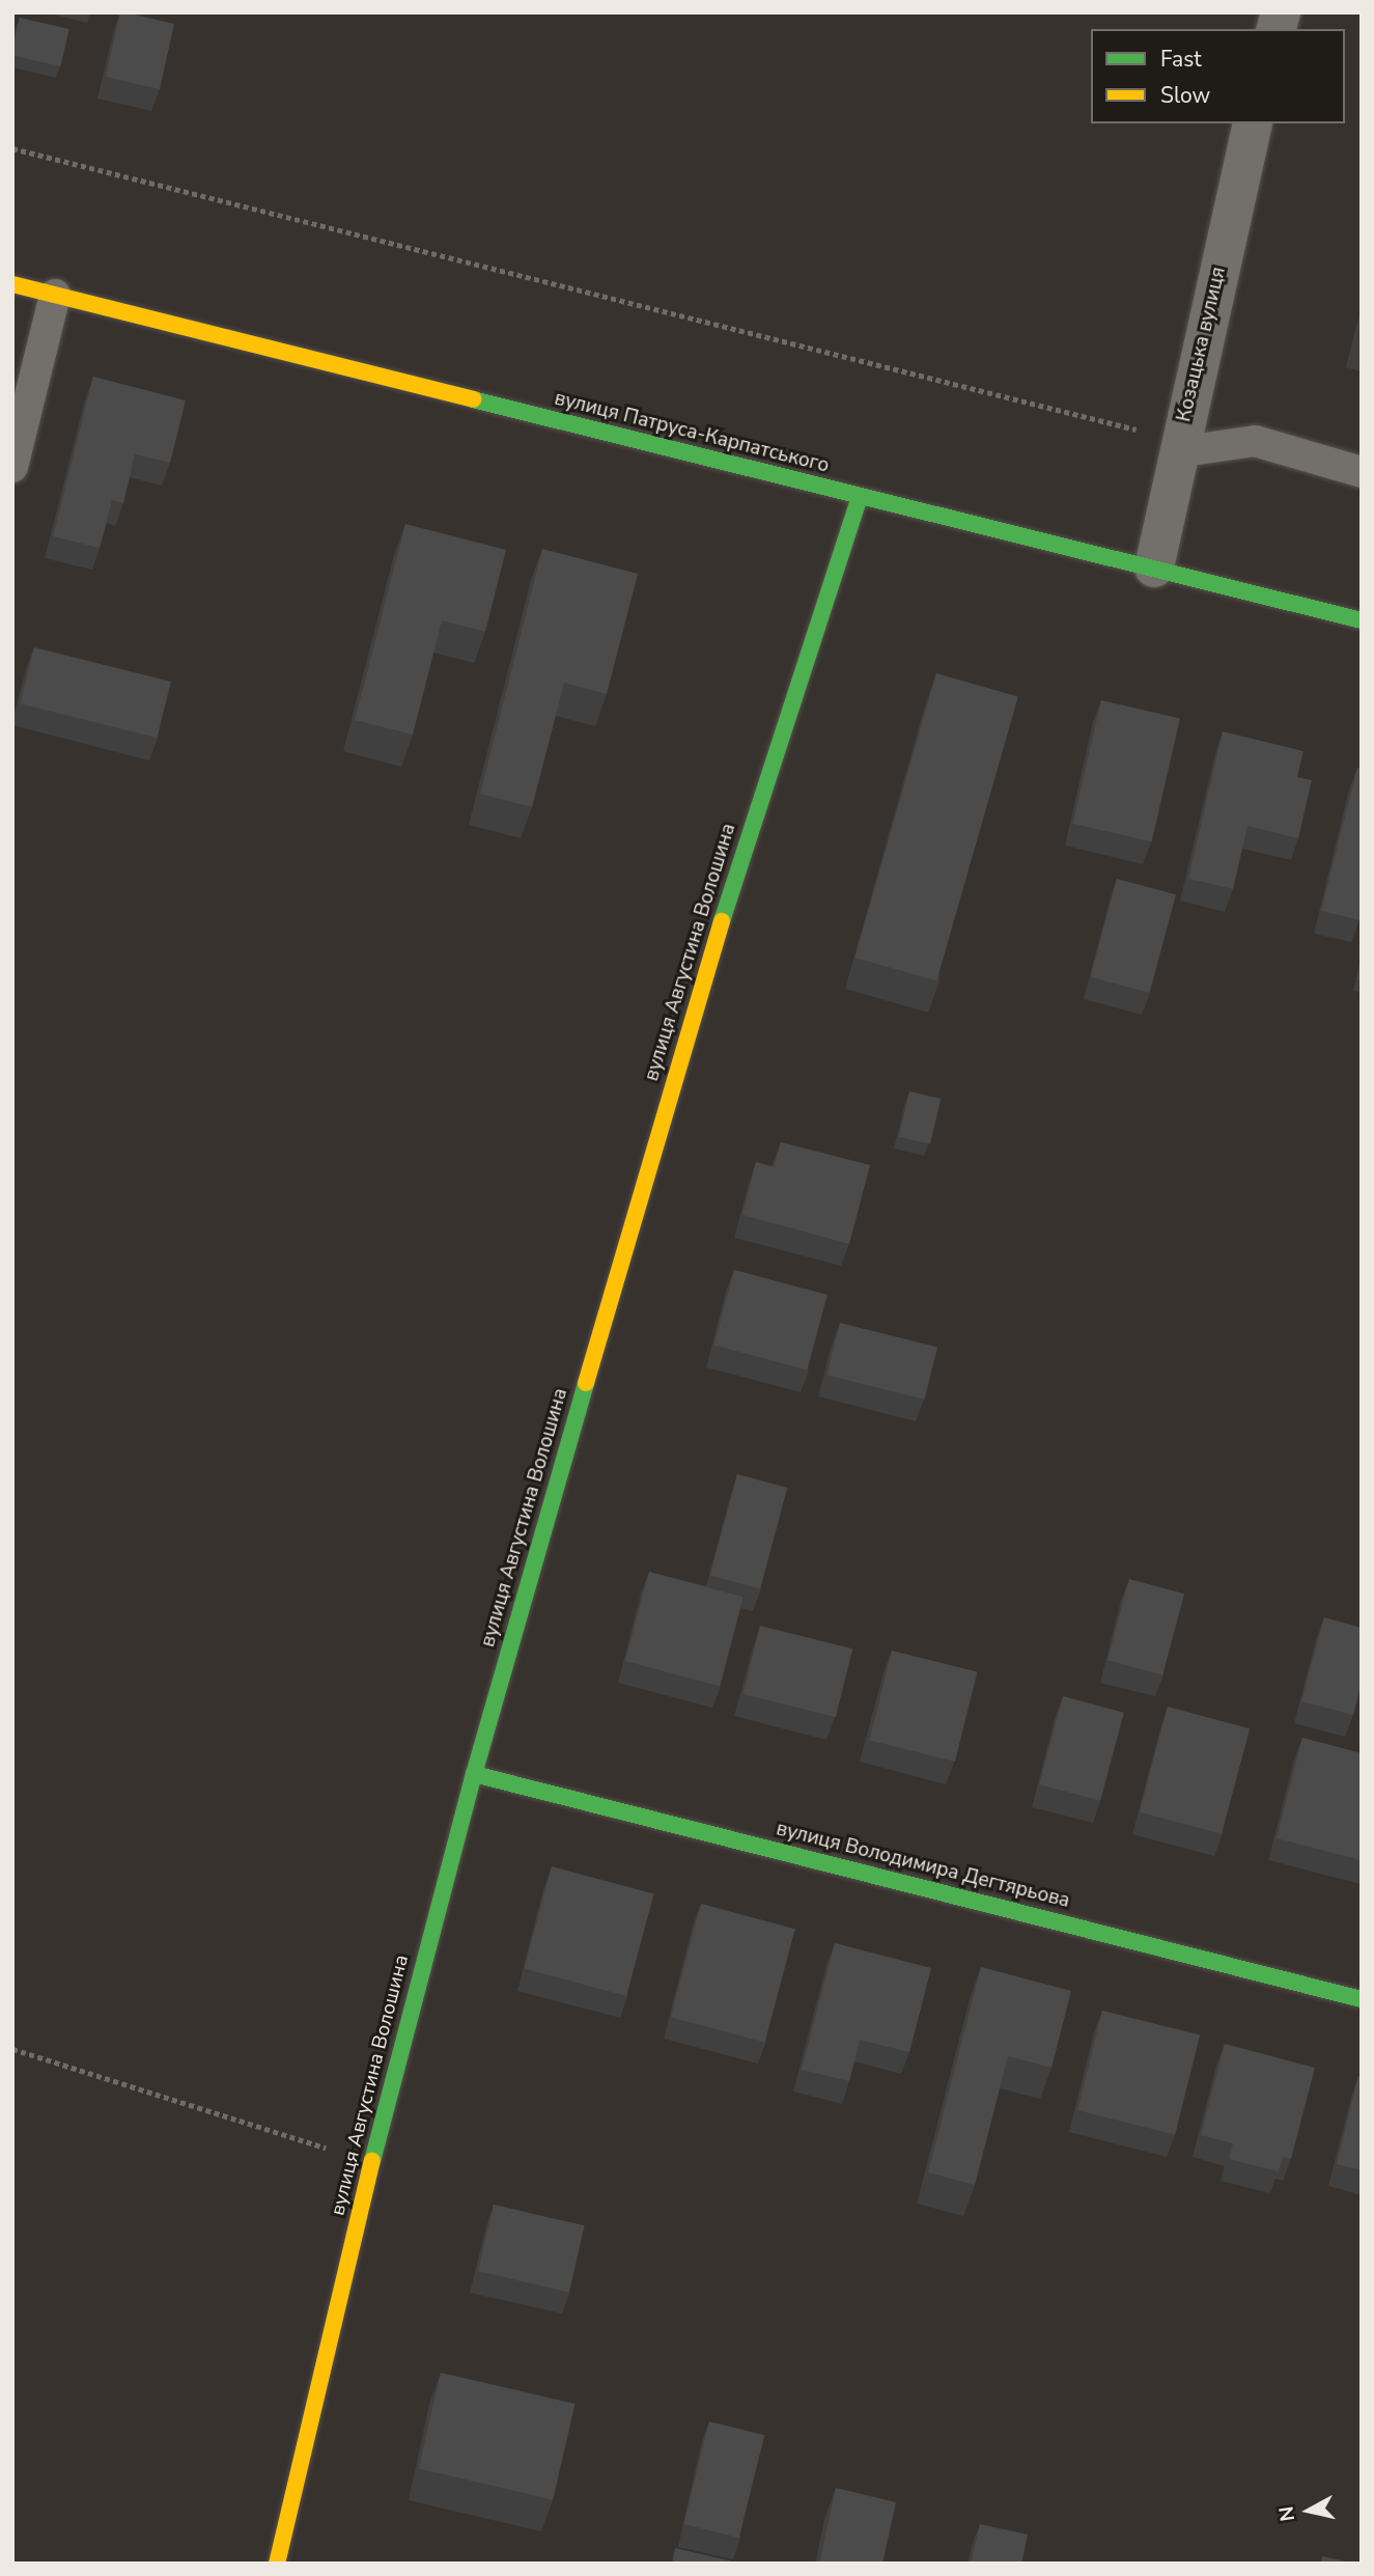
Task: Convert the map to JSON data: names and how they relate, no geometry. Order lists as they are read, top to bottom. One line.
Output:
{"streets":{"street":["Козацька вулиця","вулиця Патруса-Карпатського","вулиця Августина Волошина","вулиця Володимира Дегтярьова"]},"crossings":[["Козацька вулиця","вулиця Патруса-Карпатського"],["вулиця Патруса-Карпатського","вулиця Августина Волошина"],["вулиця Августина Волошина","вулиця Володимира Дегтярьова"]],"legend":["Fast","Slow"],"north":"left"}
